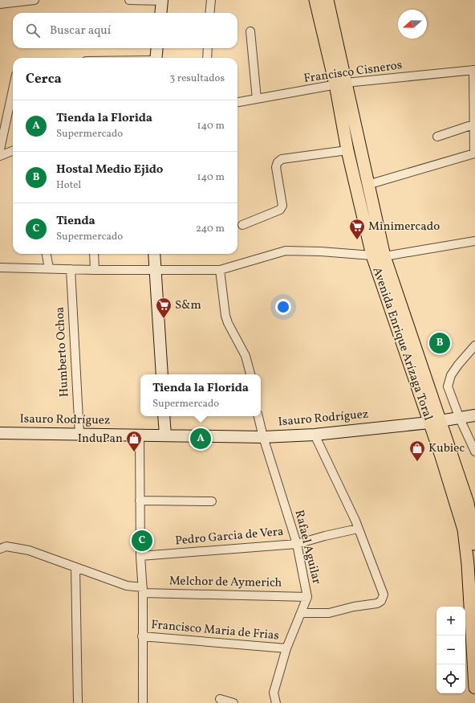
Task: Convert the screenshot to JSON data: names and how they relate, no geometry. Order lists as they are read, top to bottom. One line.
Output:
{"streets":{"main road":["Avenida Enrique Arízaga Toral"],"street":["Francisco Cisneros","Humberto Ochoa","Isauro Rodríguez","Pedro Garcia de Vera","Rafael Aguilar","Melchor de Aymerich","Francisco Maria de Frias"]},"crossings":[["Francisco Cisneros","Avenida Enrique Arízaga Toral"],["Avenida Enrique Arízaga Toral","Isauro Rodríguez"],["Humberto Ochoa","Isauro Rodríguez"],["Isauro Rodríguez","Rafael Aguilar"],["Pedro Garcia de Vera","Rafael Aguilar"],["Rafael Aguilar","Melchor de Aymerich"],["Rafael Aguilar","Francisco Maria de Frias"]],"places":{"supermarket":["Minimercado","S&m"],"shop":["InduPan","Kubiec"]},"north":"left","page":{"search":"Buscar aquí","heading":["Cerca","3 resultados"],"list":[{"mark":"A","name":"Tienda la Florida","note":"Supermercado","value":"140 m"},{"mark":"B","name":"Hostal Medio Ejido","note":"Hotel","value":"140 m"},{"mark":"C","name":"Tienda","note":"Supermercado","value":"240 m"}],"pins":["B","A","C"],"popup":["Tienda la Florida","Supermercado"],"map_buttons":["+","−"]}}
